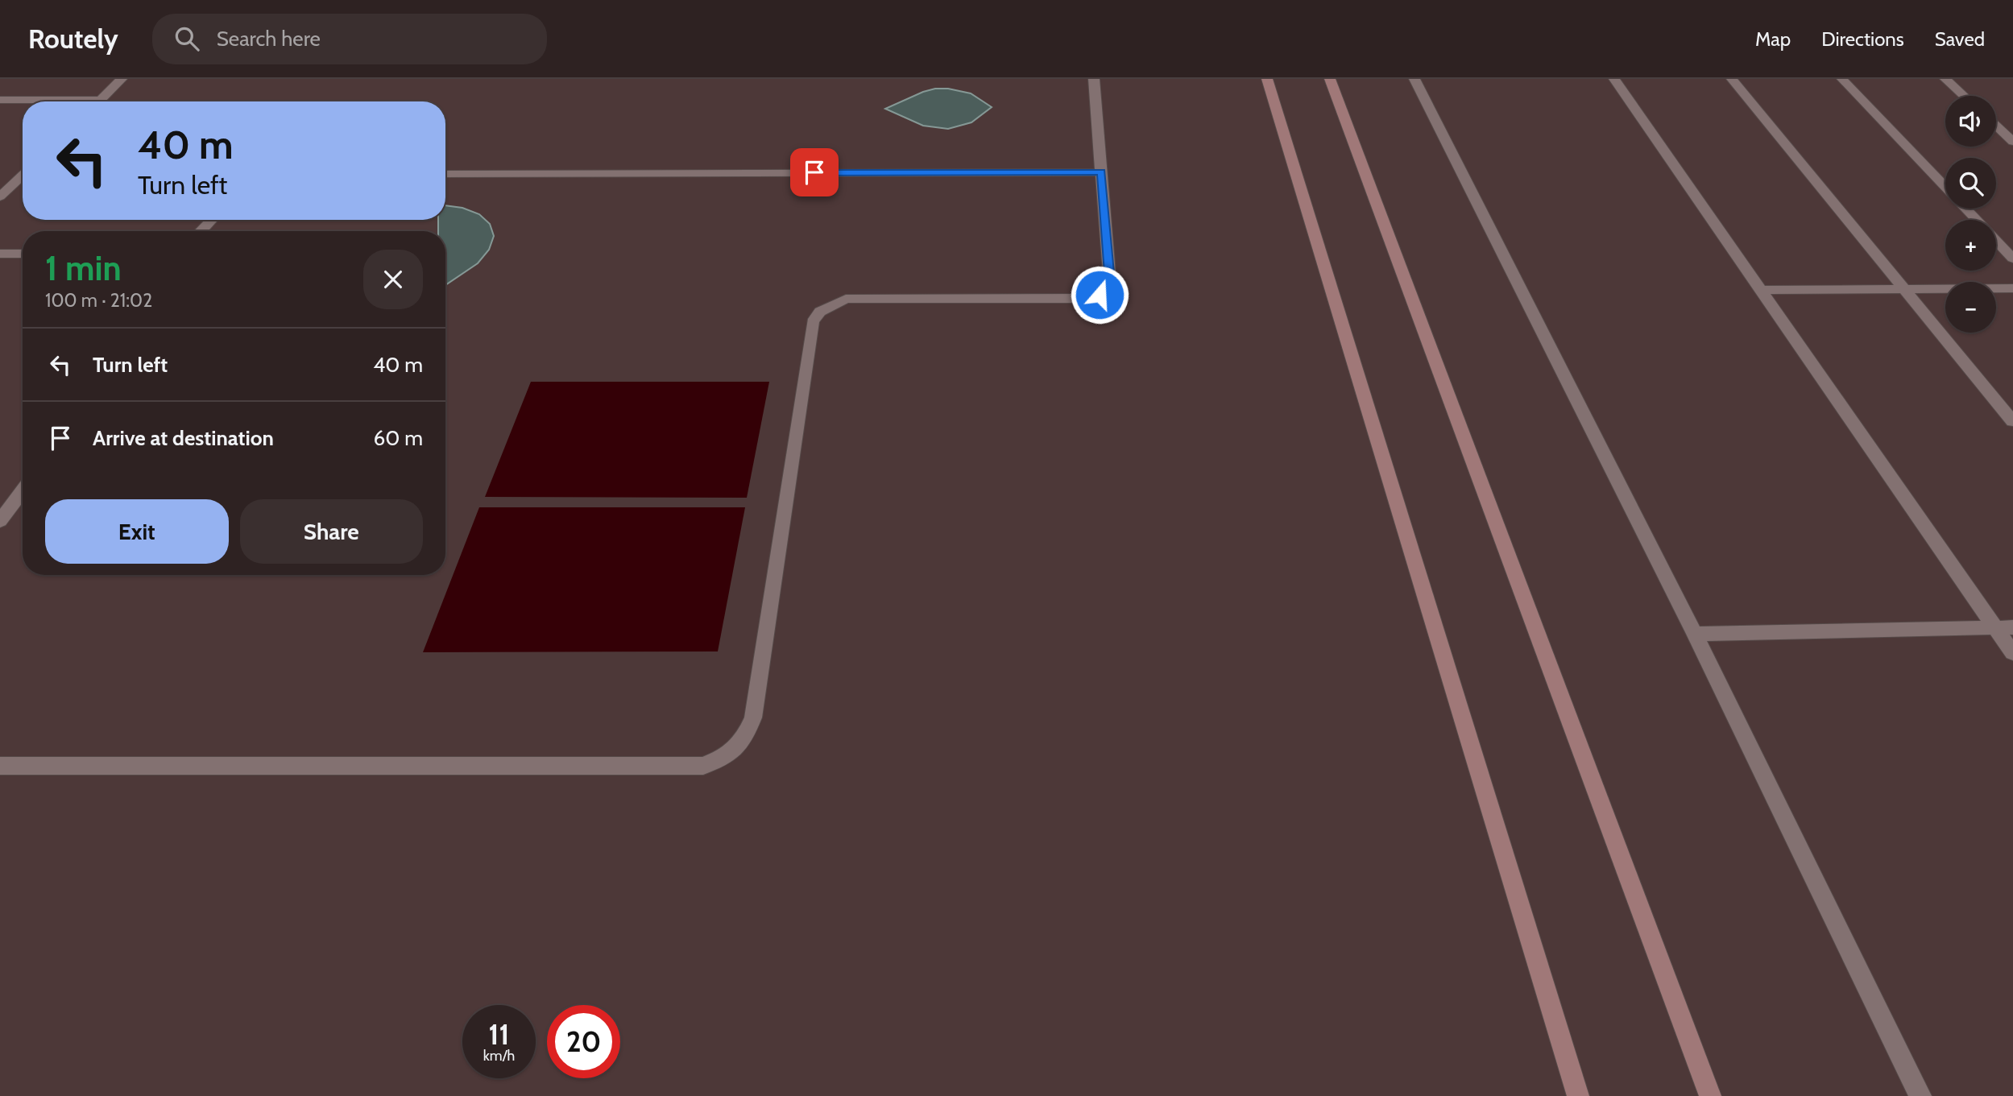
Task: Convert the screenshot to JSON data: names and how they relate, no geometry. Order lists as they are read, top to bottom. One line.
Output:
{"page":{"header":"Routely","search":"Search here","nav":["Map","Directions","Saved"],"map_buttons":["+","−"],"turn":["40 m","Turn left"],"heading":["1 min","100 m · 21:02"],"list":[{"name":"Turn left","value":"40 m"},{"name":"Arrive at destination","value":"60 m"}],"buttons":["Exit","Share"],"speed":"11 km/h","limit":"20"}}
